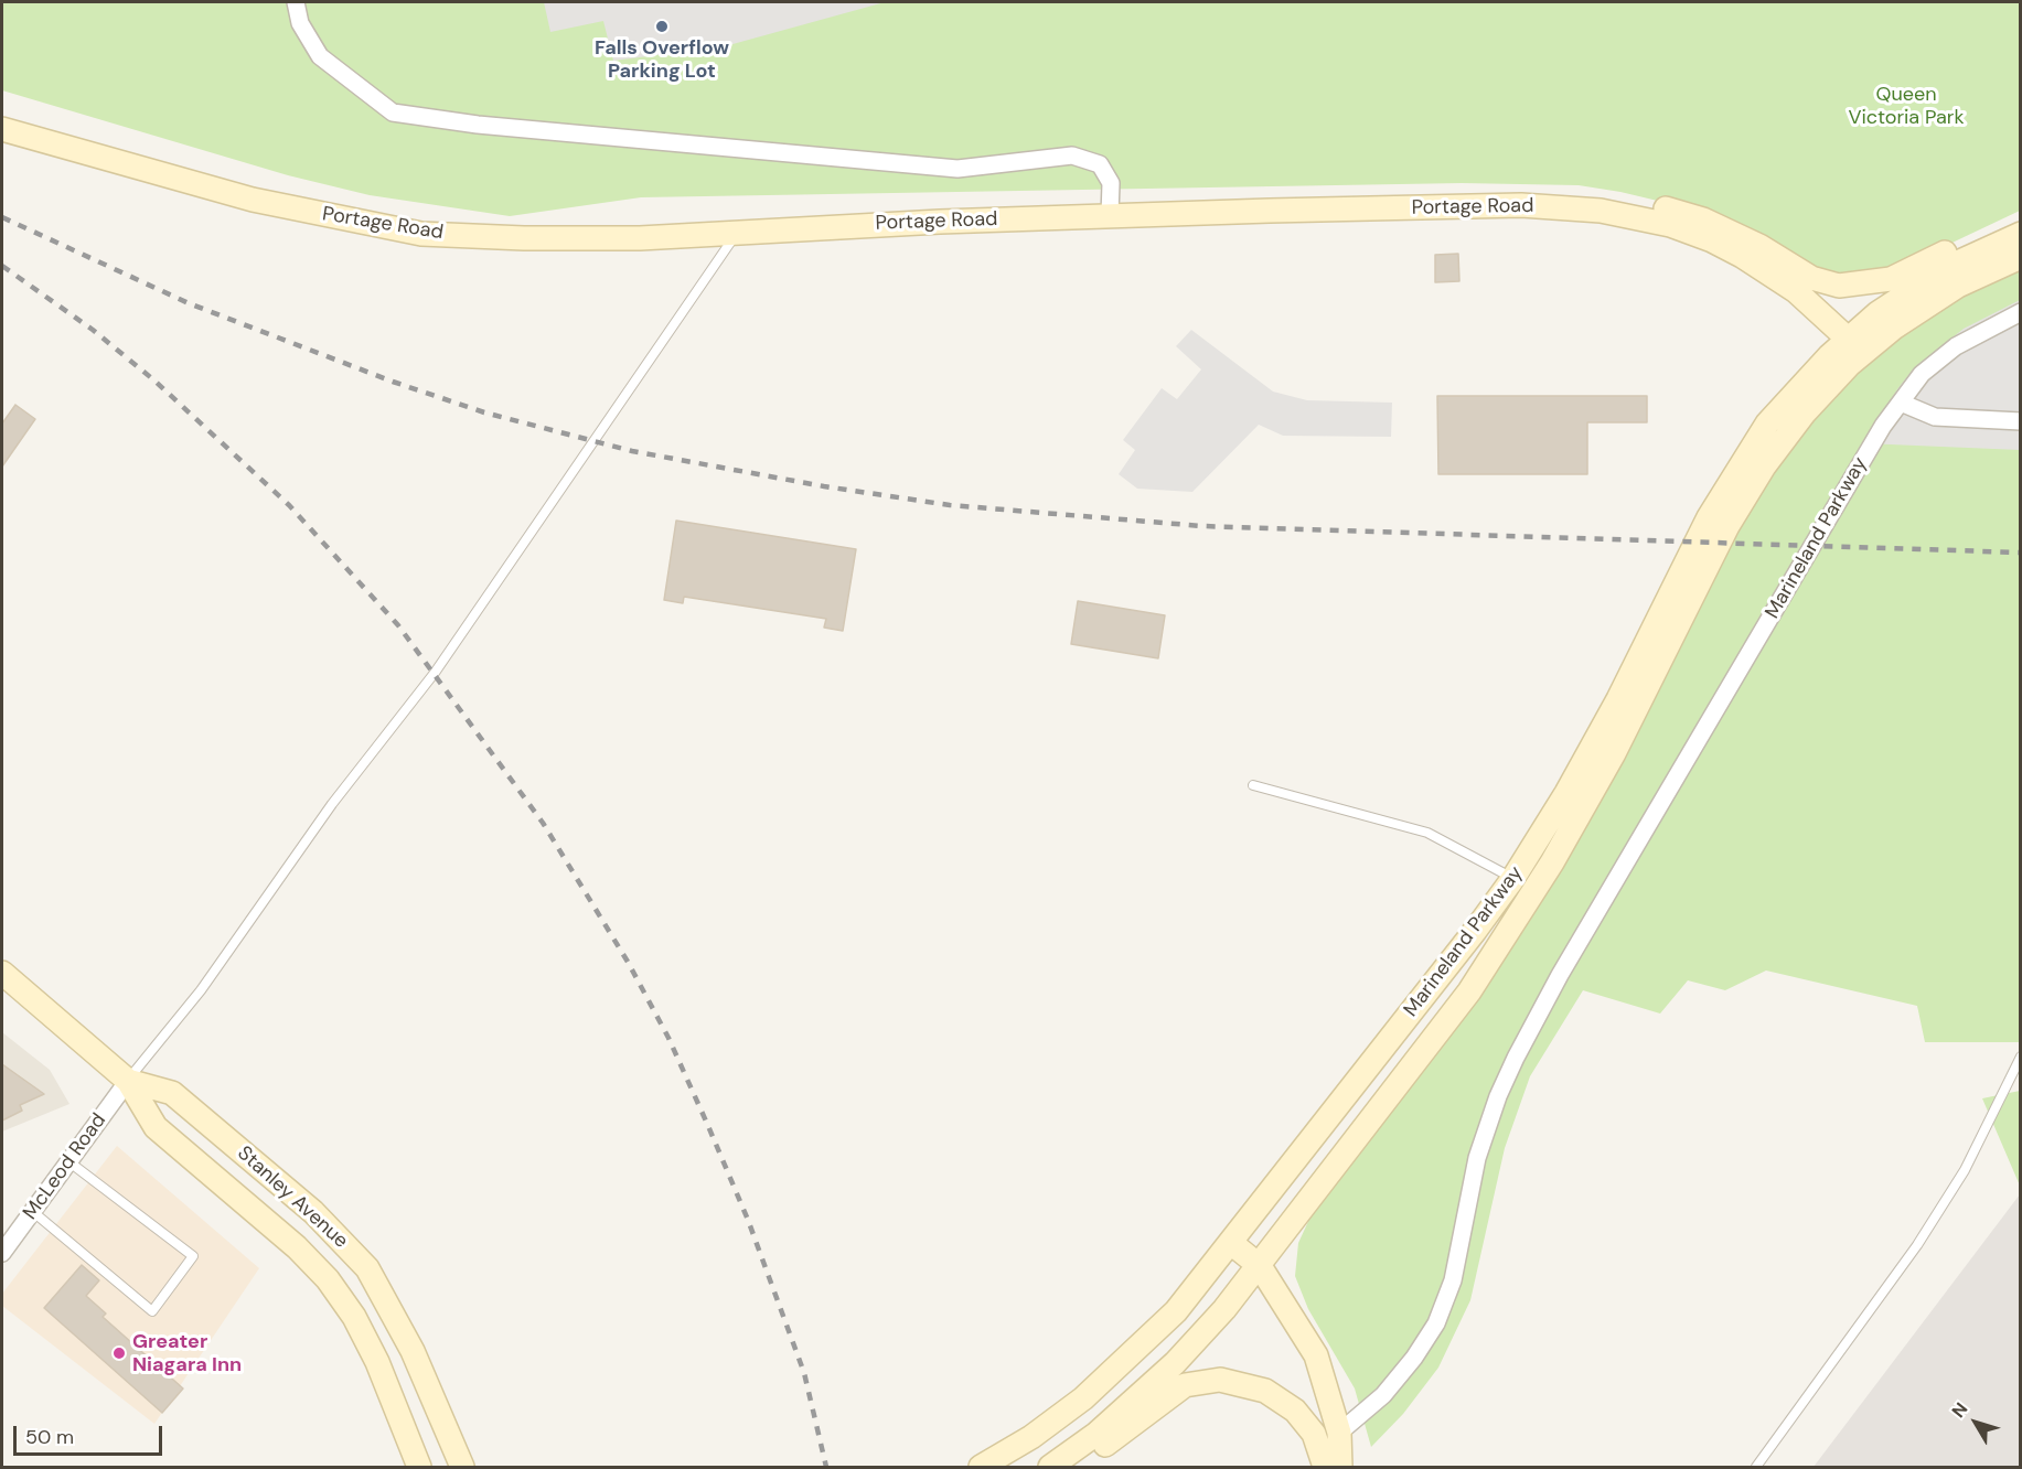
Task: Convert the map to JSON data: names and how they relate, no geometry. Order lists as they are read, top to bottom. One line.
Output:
{"streets":{"main road":["Portage Road","Marineland Parkway","Stanley Avenue"],"street":["McLeod Road"]},"crossings":[["Portage Road","Marineland Parkway"],["McLeod Road","Stanley Avenue"]],"parks":["Queen Victoria Park"],"places":["Falls Overflow Parking Lot","Greater Niagara Inn"],"scale_bar":"50 m","north":"top left"}
